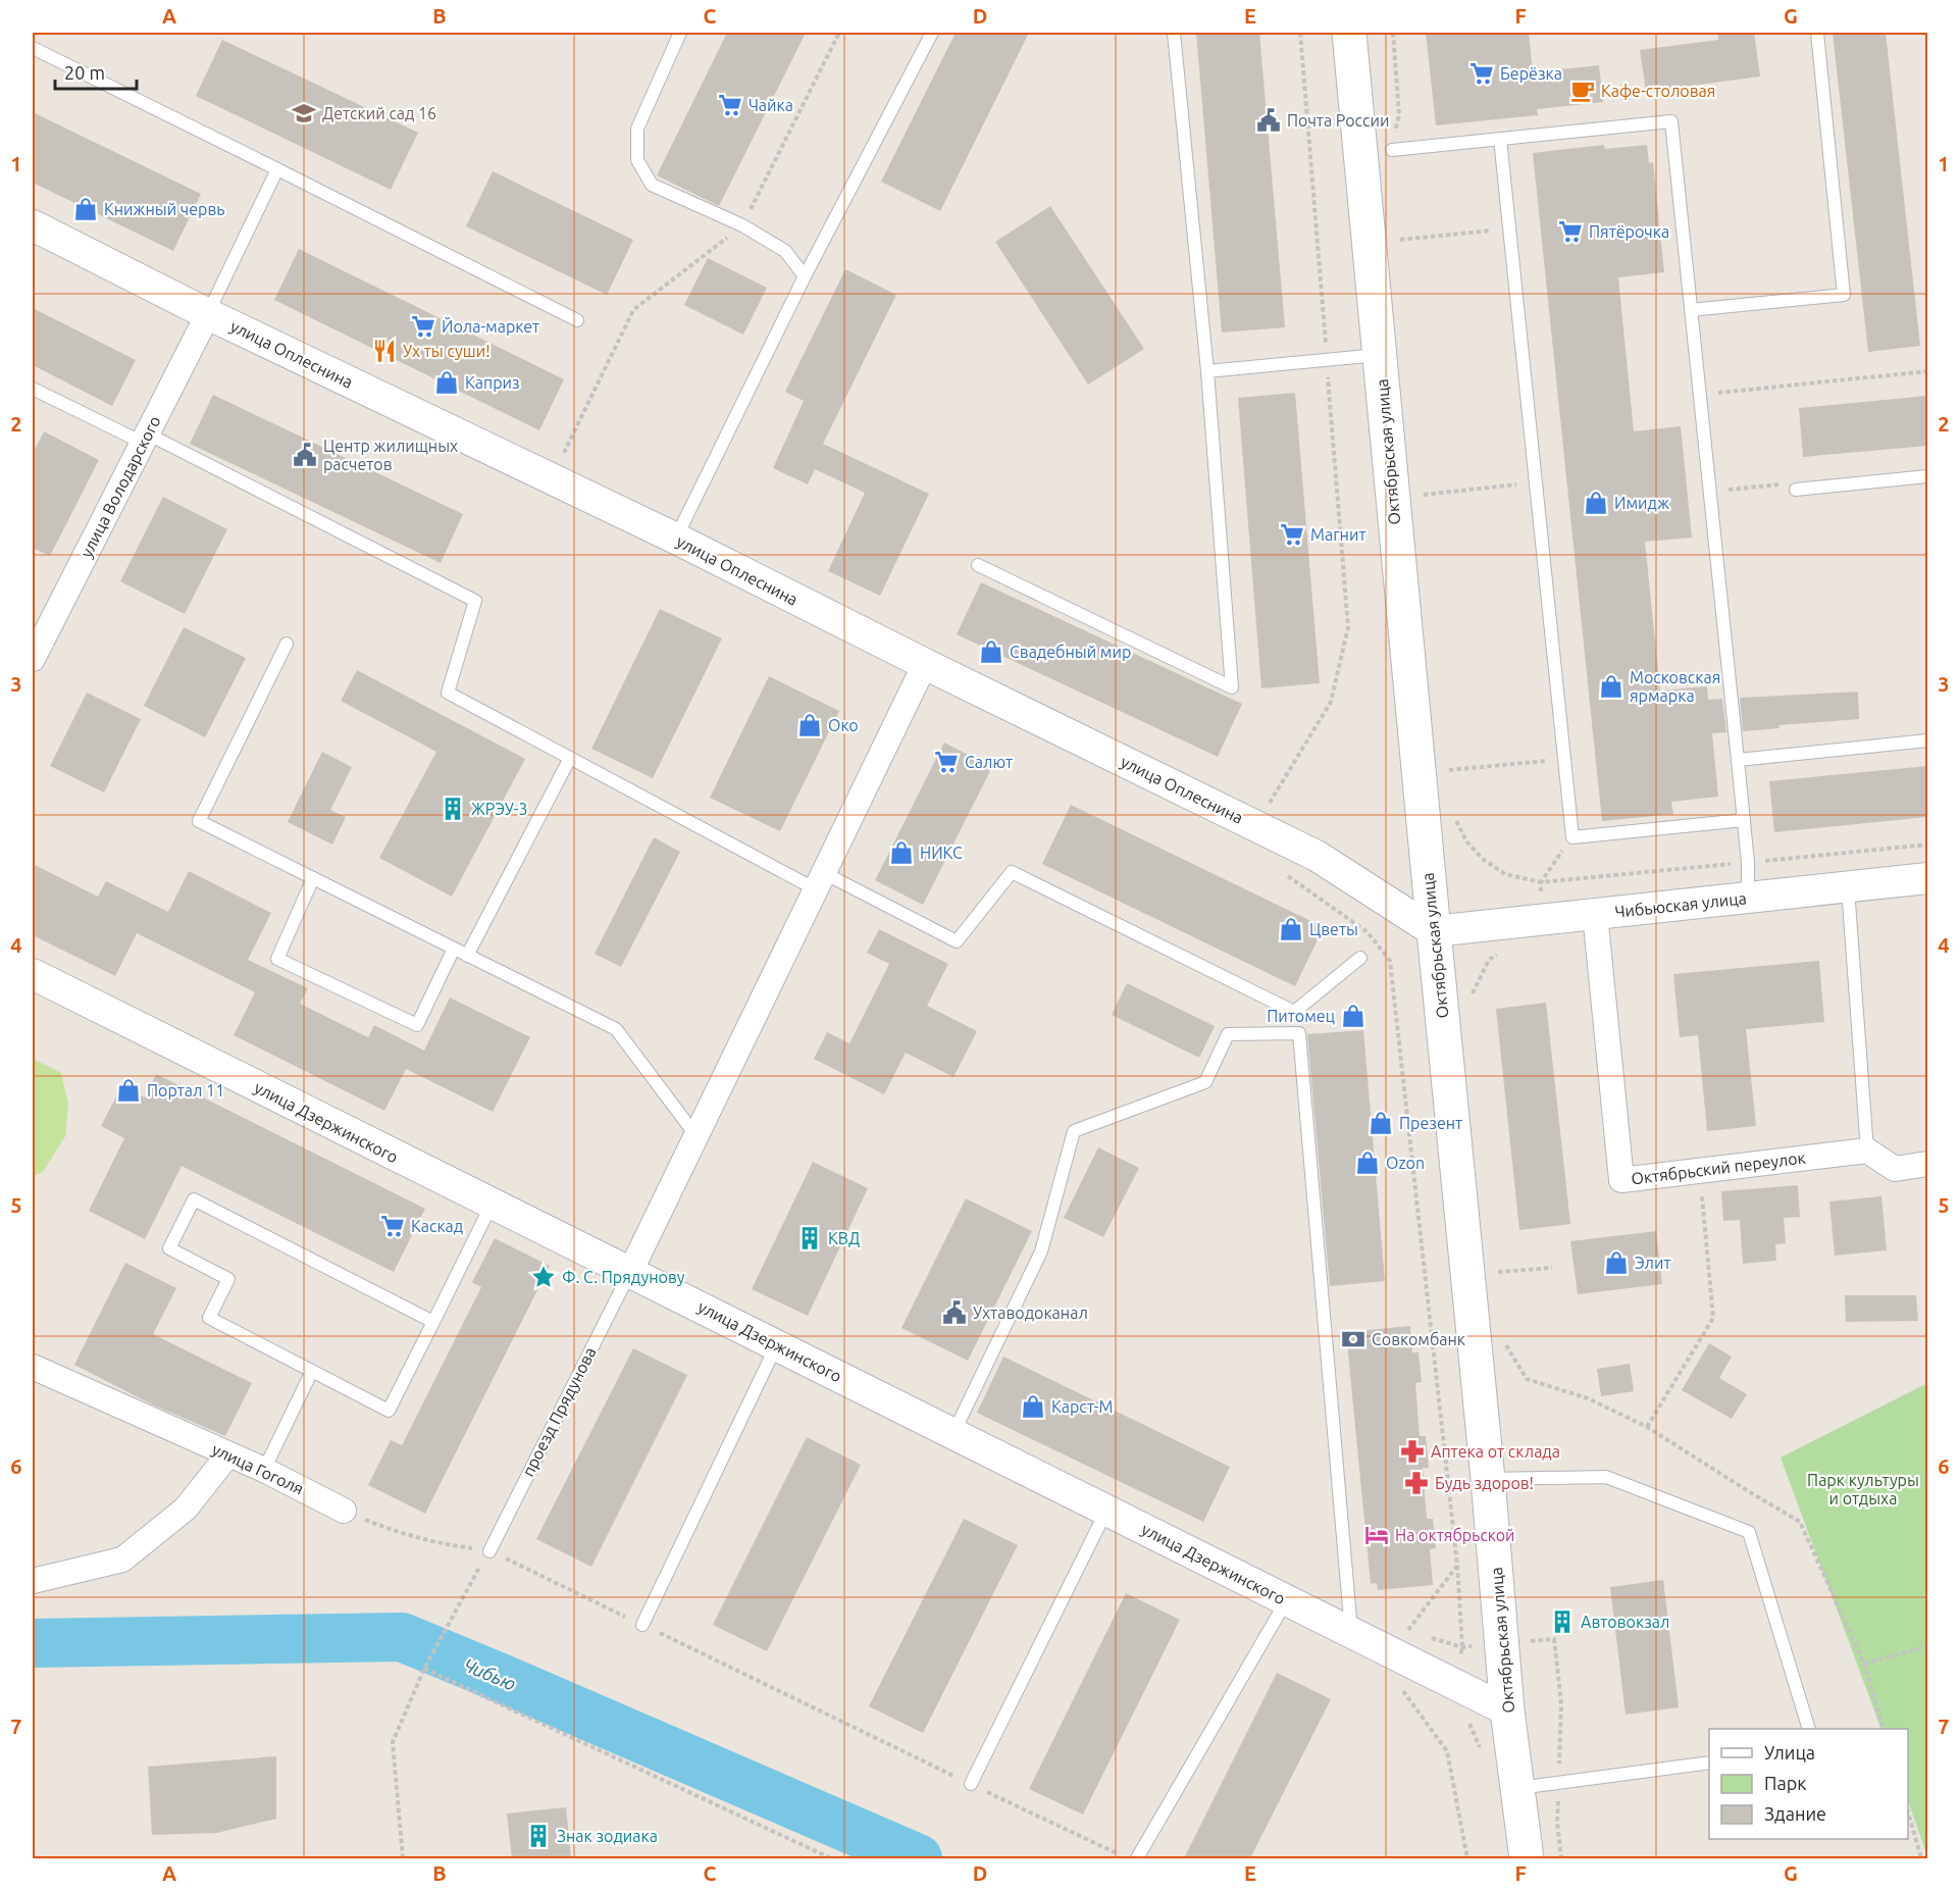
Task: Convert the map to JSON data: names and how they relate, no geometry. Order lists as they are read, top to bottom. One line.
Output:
{"streets":{"main road":["Октябрьская улица"],"street":["улица Оплеснина","улица Володарского","Чибьюская улица","улица Дзержинского","Октябрьский переулок","улица Гоголя"],"lane":["проезд Прядунова"]},"crossings":[["улица Оплеснина","Октябрьская улица"],["улица Оплеснина","улица Володарского"],["улица Оплеснина","Чибьюская улица"],["Октябрьская улица","Чибьюская улица"],["Октябрьская улица","улица Дзержинского"],["Чибьюская улица","Октябрьский переулок"],["улица Дзержинского","проезд Прядунова"]],"water":["Чибью"],"parks":["Парк культуры и отдыха"],"places":{"supermarket":["Берёзка","Чайка","Пятёрочка","Йола-маркет","Магнит","Салют","Каскад"],"cafe":["Кафе-столовая"],"school or university":["Детский сад 16"],"public building":["Почта России","Центр жилищных расчетов","Ухтаводоканал"],"shop":["Книжный червь","Каприз","Имидж","Свадебный мир","Московская ярмарка","Око","НИКС","Цветы","Питомец","Портал 11","Презент","Ozon","Элит","Карст-М"],"restaurant":["Ух ты суши!"],"building":["ЖРЭУ-3","КВД","Автовокзал","Знак зодиака"],"place":["Ф. С. Прядунову"],"bank":["Совкомбанк"],"pharmacy":["Аптека от склада","Будь здоров!"],"hotel":["На октябрьской"]},"legend":["Улица","Парк","Здание"],"scale_bar":"20 m","grid":{"columns":["A","B","C","D","E","F","G"],"rows":["1","2","3","4","5","6","7"]}}
